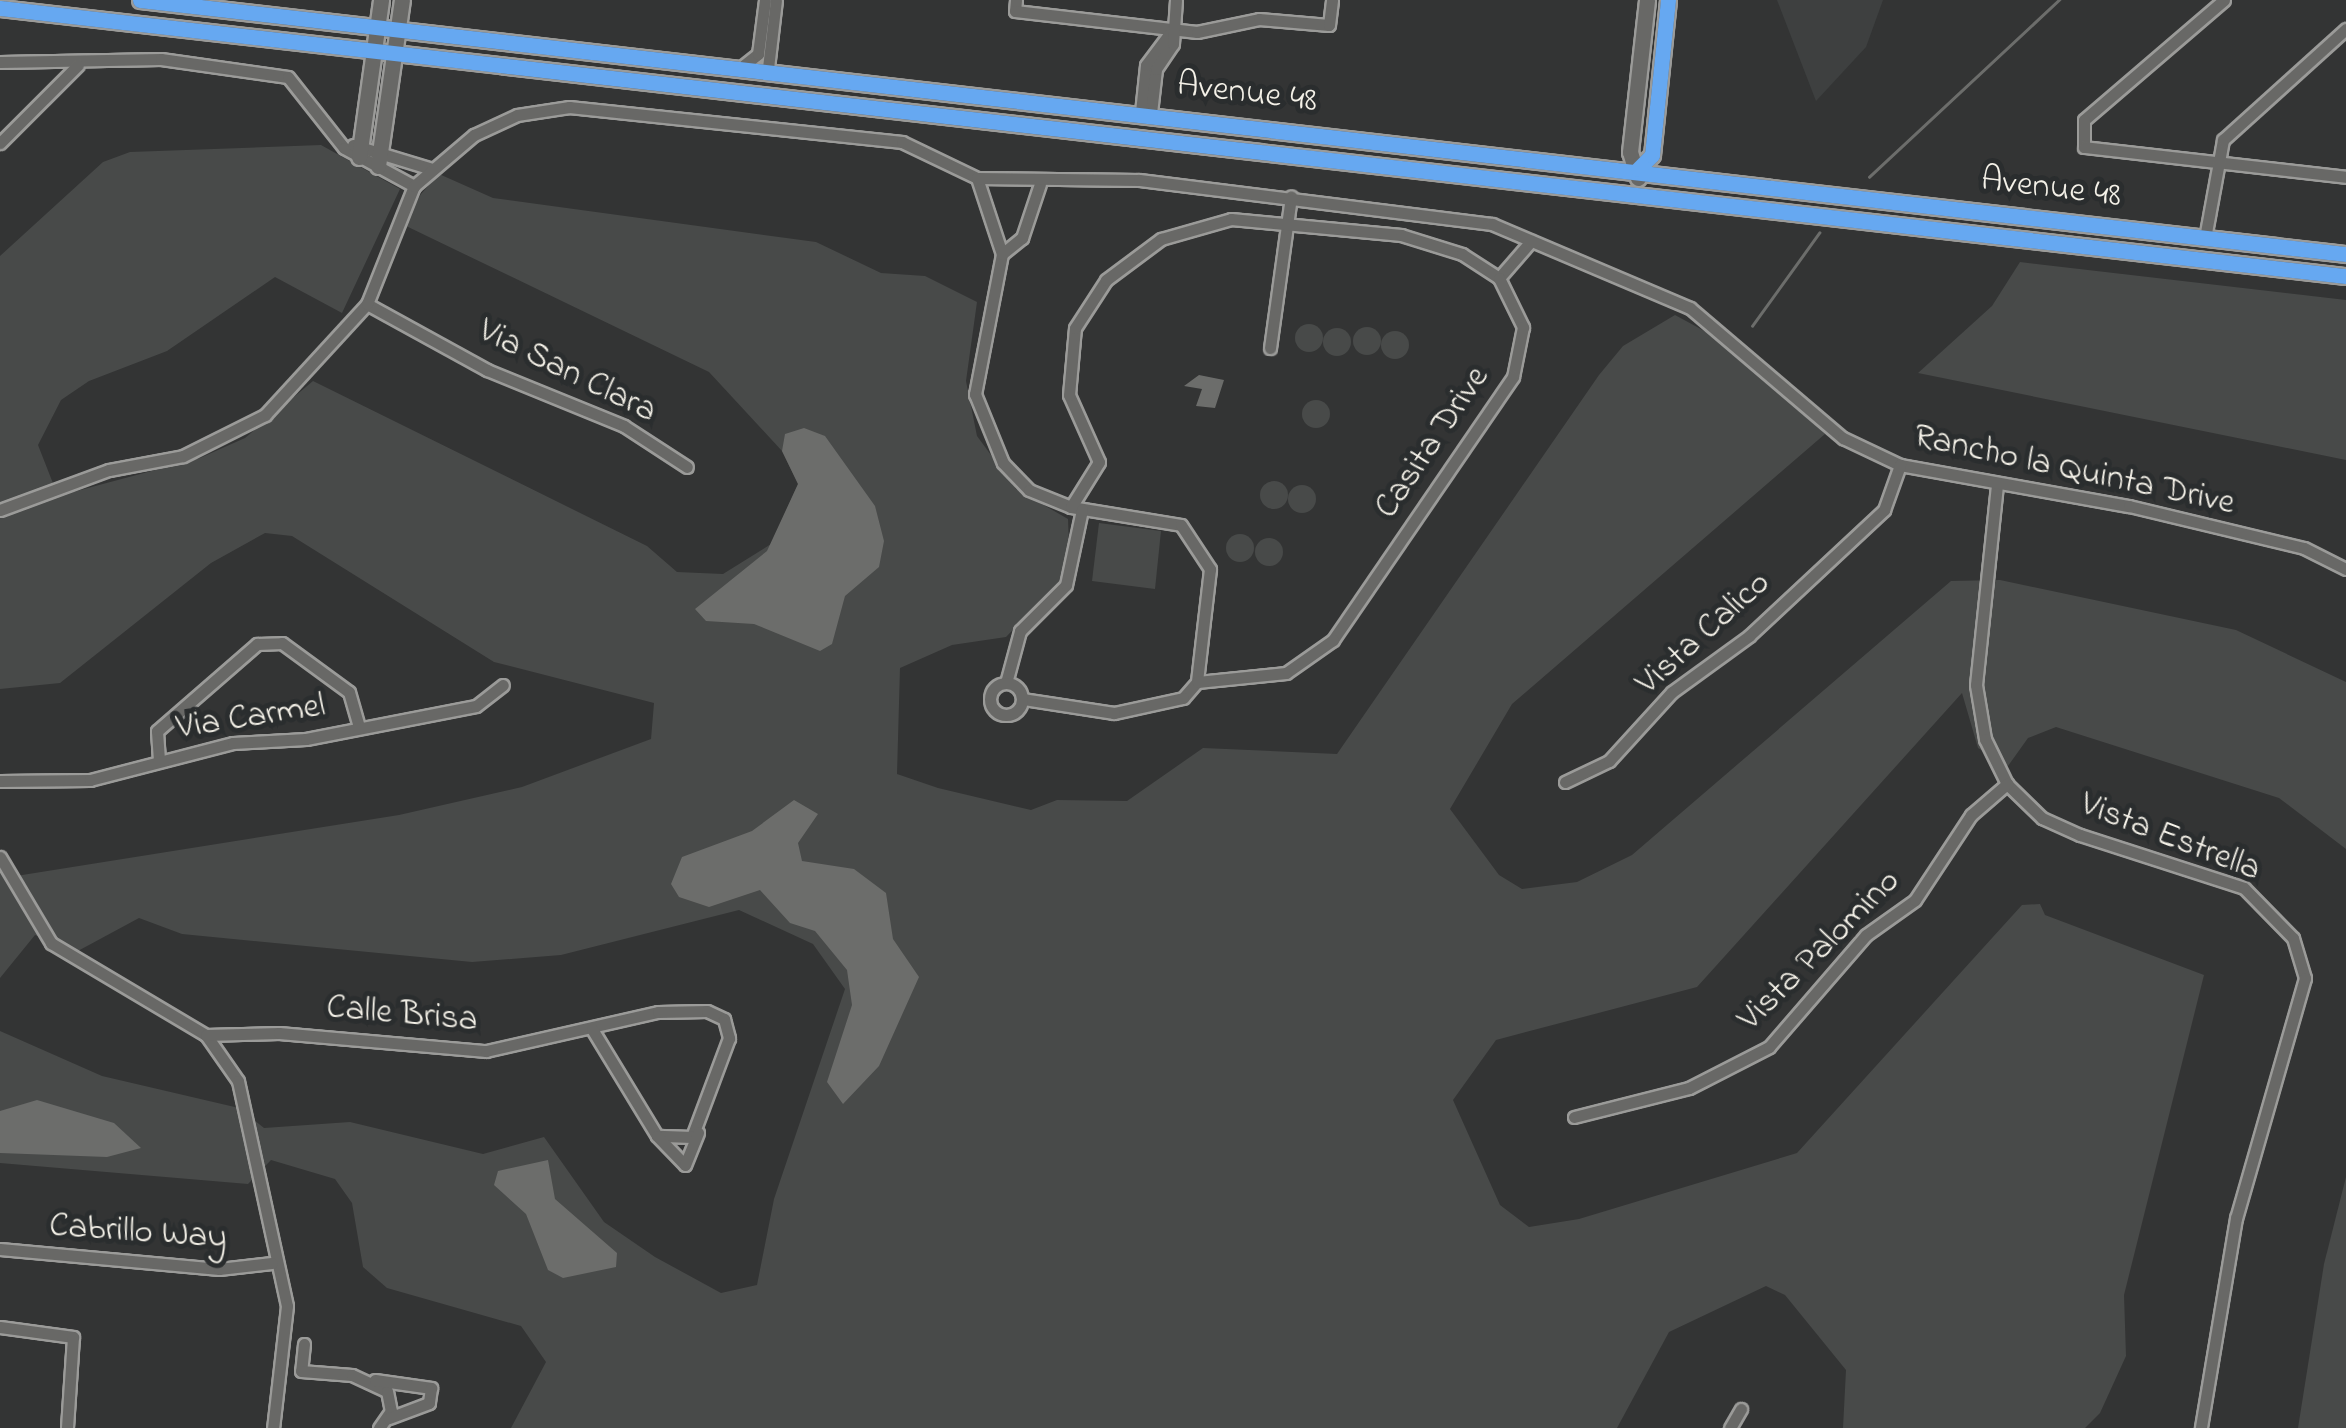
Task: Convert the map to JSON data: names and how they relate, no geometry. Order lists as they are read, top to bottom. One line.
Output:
{"streets":{"main road":["Avenue 48"],"street":["Via San Clara","Casita Drive","Rancho la Quinta Drive","Vista Calico","Via Carmel","Vista Estrella","Vista Palomino","Calle Brisa","Cabrillo Way"]},"crossings":[["Via San Clara","Rancho la Quinta Drive"],["Rancho la Quinta Drive","Vista Calico"],["Rancho la Quinta Drive","Vista Estrella"],["Vista Estrella","Vista Palomino"]]}
